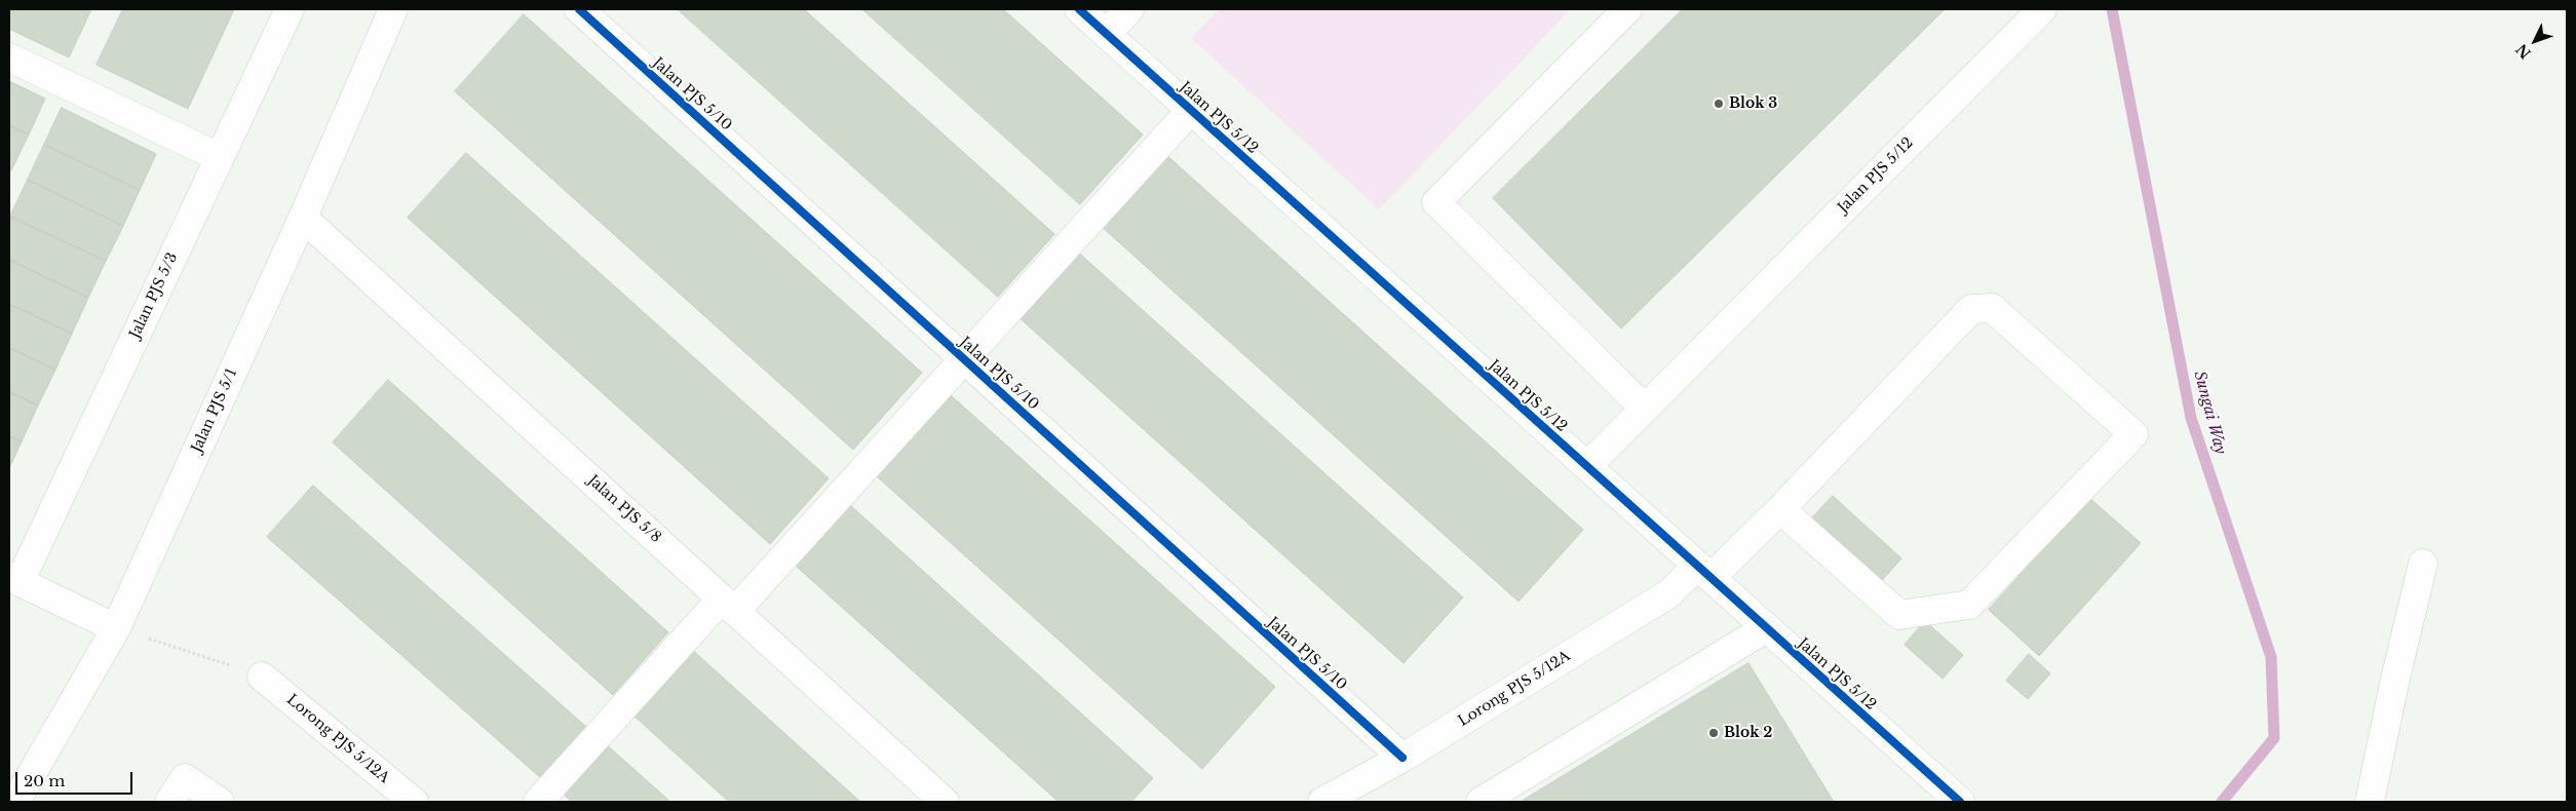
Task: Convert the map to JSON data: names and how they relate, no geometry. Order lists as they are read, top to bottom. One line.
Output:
{"streets":{"street":["Jalan PJS 5/10","Jalan PJS 5/12","Jalan PJS 5/3","Jalan PJS 5/1","Jalan PJS 5/8","Lorong PJS 5/12A"]},"crossings":[["Jalan PJS 5/10","Lorong PJS 5/12A"],["Jalan PJS 5/12","Lorong PJS 5/12A"],["Jalan PJS 5/1","Jalan PJS 5/8"]],"water":["Sungai Way"],"places":["Blok 3","Blok 2"],"scale_bar":"20 m","north":"bottom left"}
